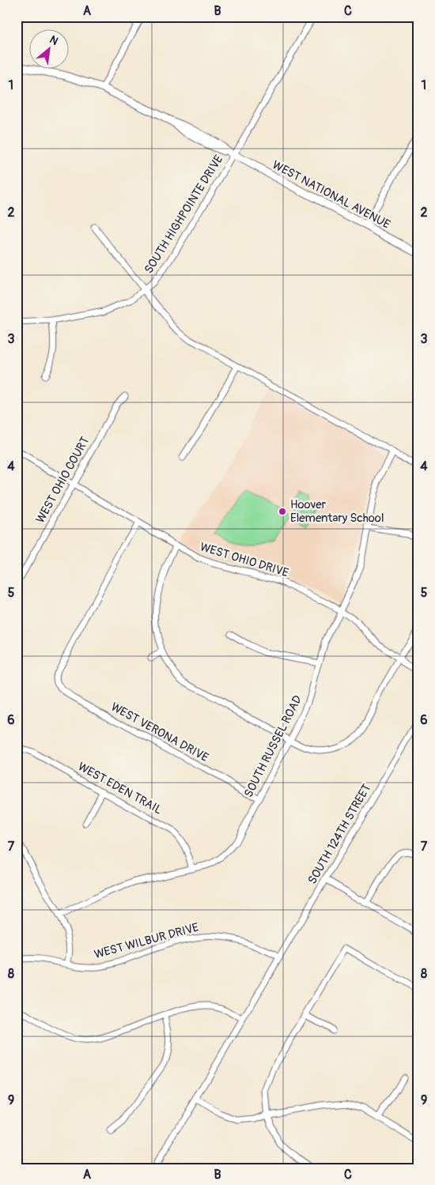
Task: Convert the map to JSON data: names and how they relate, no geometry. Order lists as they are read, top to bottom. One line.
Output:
{"streets":{"main road":["WEST NATIONAL AVENUE"],"street":["SOUTH HIGHPOINTE DRIVE","WEST OHIO COURT","WEST OHIO DRIVE","WEST VERONA DRIVE","SOUTH RUSSEL ROAD","WEST EDEN TRAIL","SOUTH 124TH STREET","WEST WILBUR DRIVE"]},"crossings":[["WEST NATIONAL AVENUE","SOUTH HIGHPOINTE DRIVE"],["WEST OHIO COURT","WEST OHIO DRIVE"],["WEST OHIO DRIVE","WEST VERONA DRIVE"],["WEST OHIO DRIVE","SOUTH RUSSEL ROAD"],["WEST VERONA DRIVE","SOUTH RUSSEL ROAD"],["SOUTH RUSSEL ROAD","WEST EDEN TRAIL"],["SOUTH 124TH STREET","WEST WILBUR DRIVE"]],"places":["Hoover Elementary School"],"north":"top right","grid":{"columns":["A","B","C"],"rows":["1","2","3","4","5","6","7","8","9"]}}
